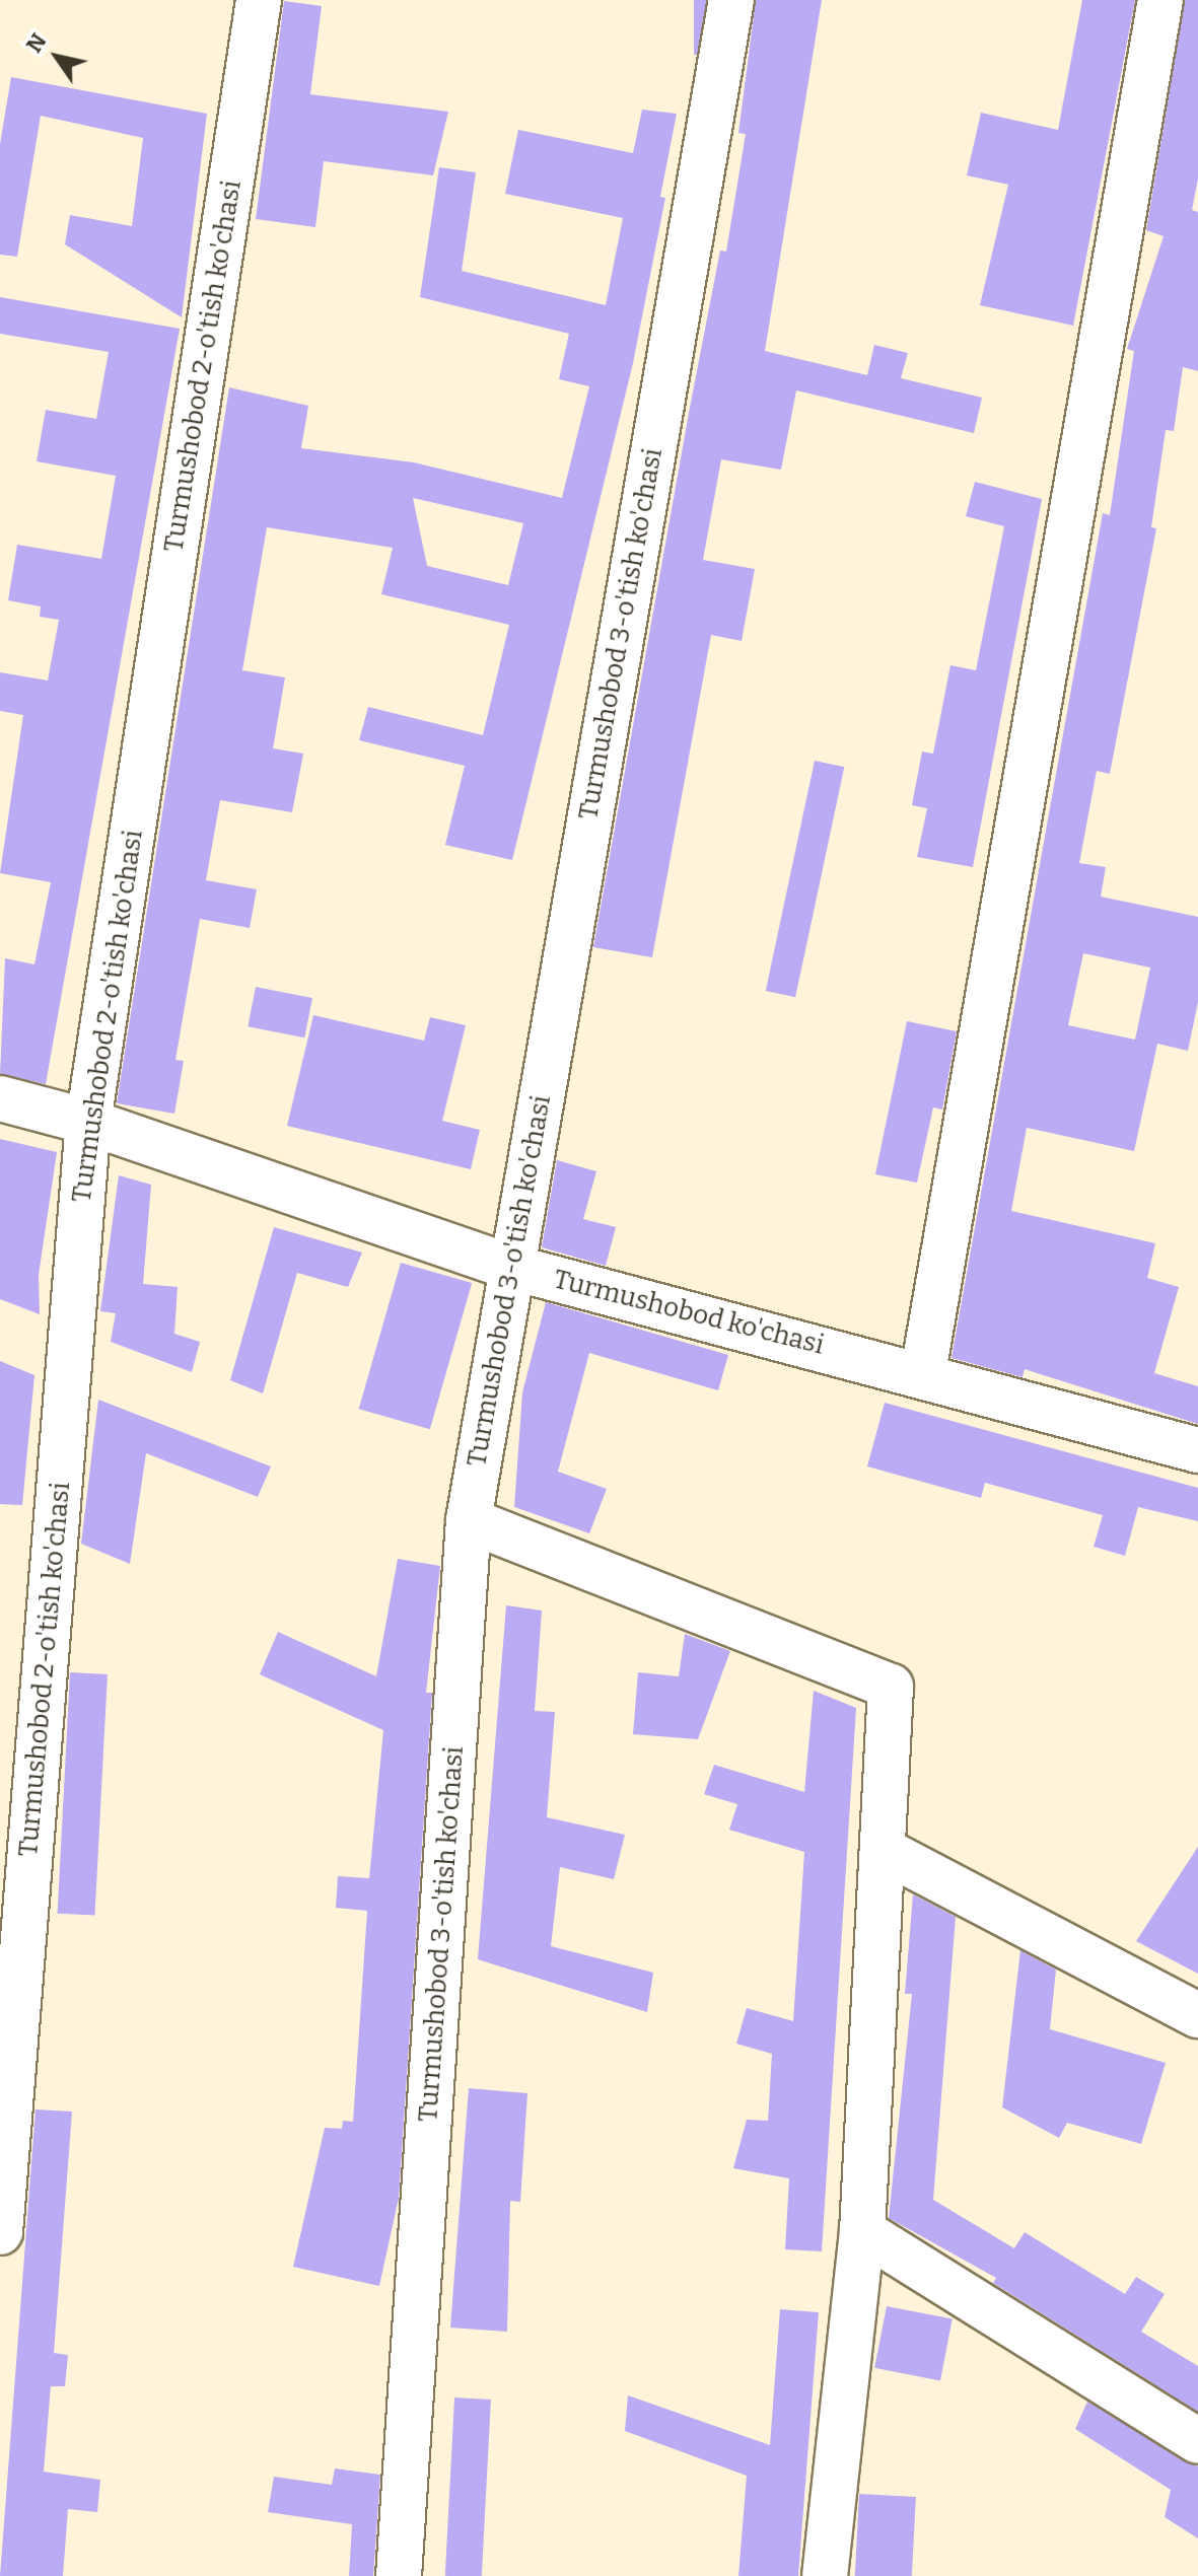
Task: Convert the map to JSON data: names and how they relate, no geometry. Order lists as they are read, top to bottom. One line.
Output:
{"streets":{"street":["Turmushobod 2-o'tish ko'chasi","Turmushobod 3-o'tish ko'chasi","Turmushobod ko'chasi"]},"crossings":[["Turmushobod 2-o'tish ko'chasi","Turmushobod ko'chasi"],["Turmushobod 3-o'tish ko'chasi","Turmushobod ko'chasi"]],"north":"top left"}
